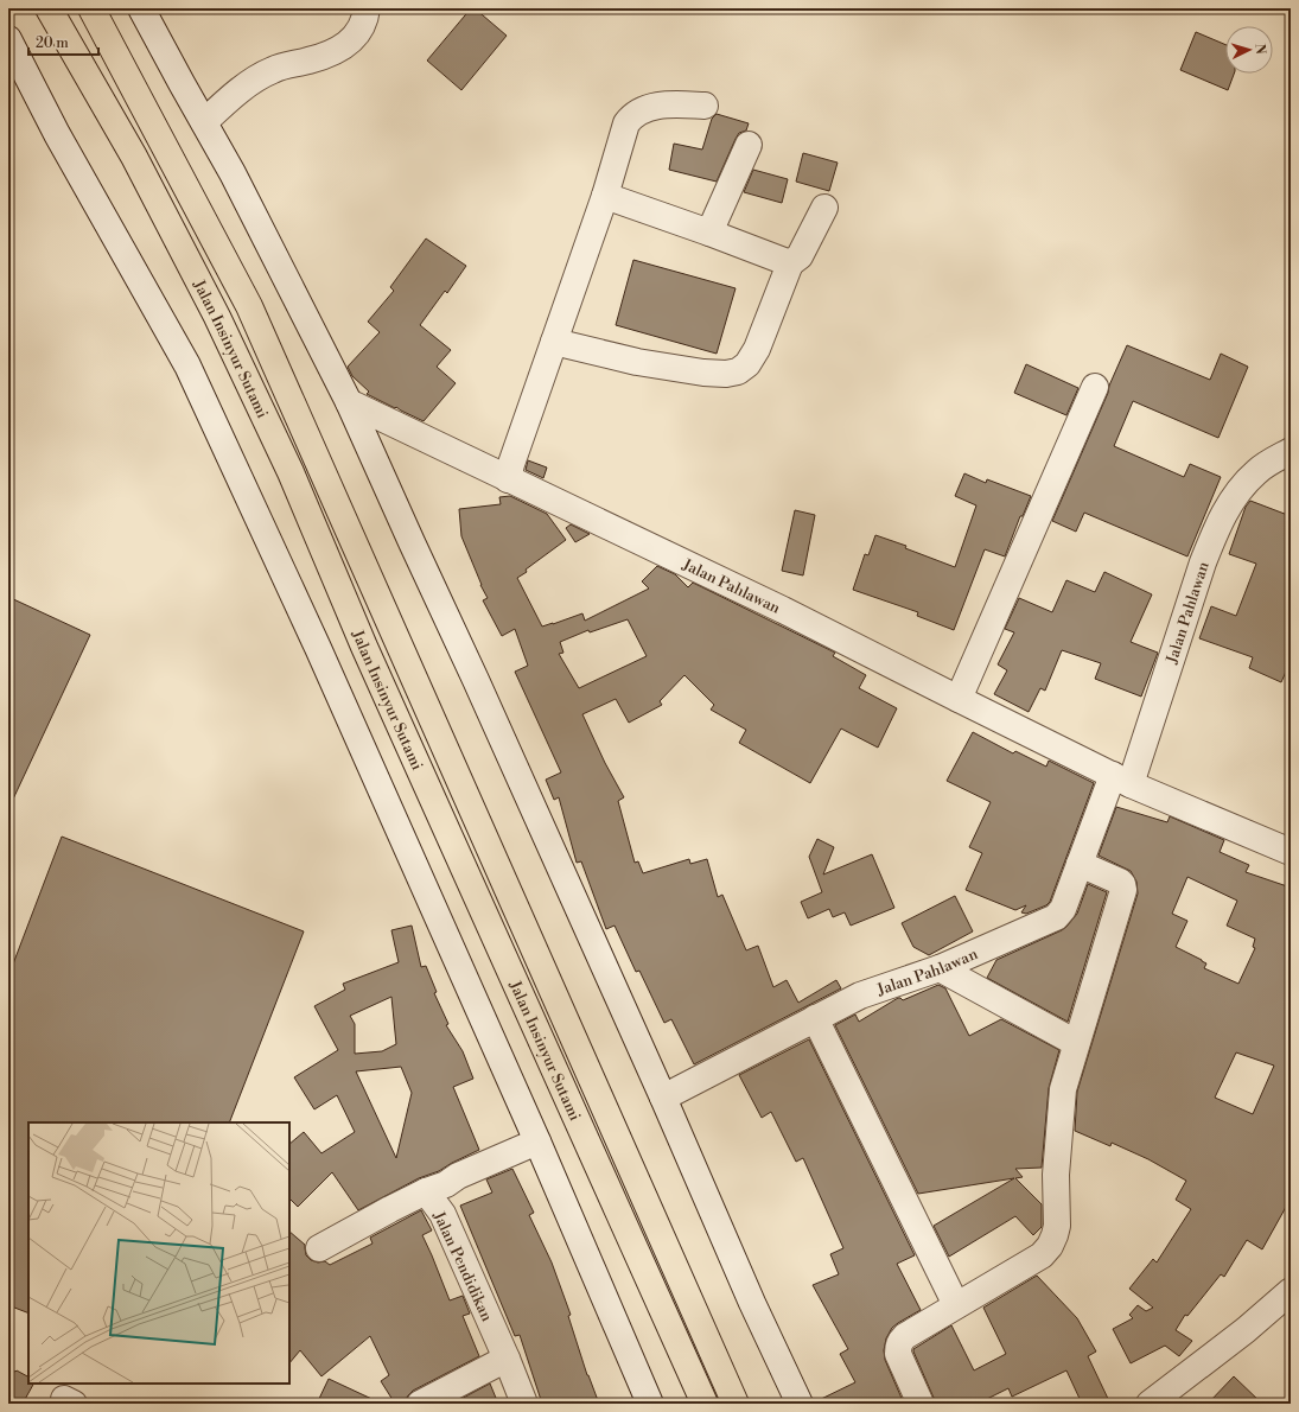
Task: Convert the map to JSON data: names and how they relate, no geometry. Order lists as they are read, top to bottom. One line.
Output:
{"streets":{"highway":["Jalan Insinyur Sutami"],"street":["Jalan Pahlawan","Jalan Pendidikan"]},"scale_bar":"20 m","north":"right"}
